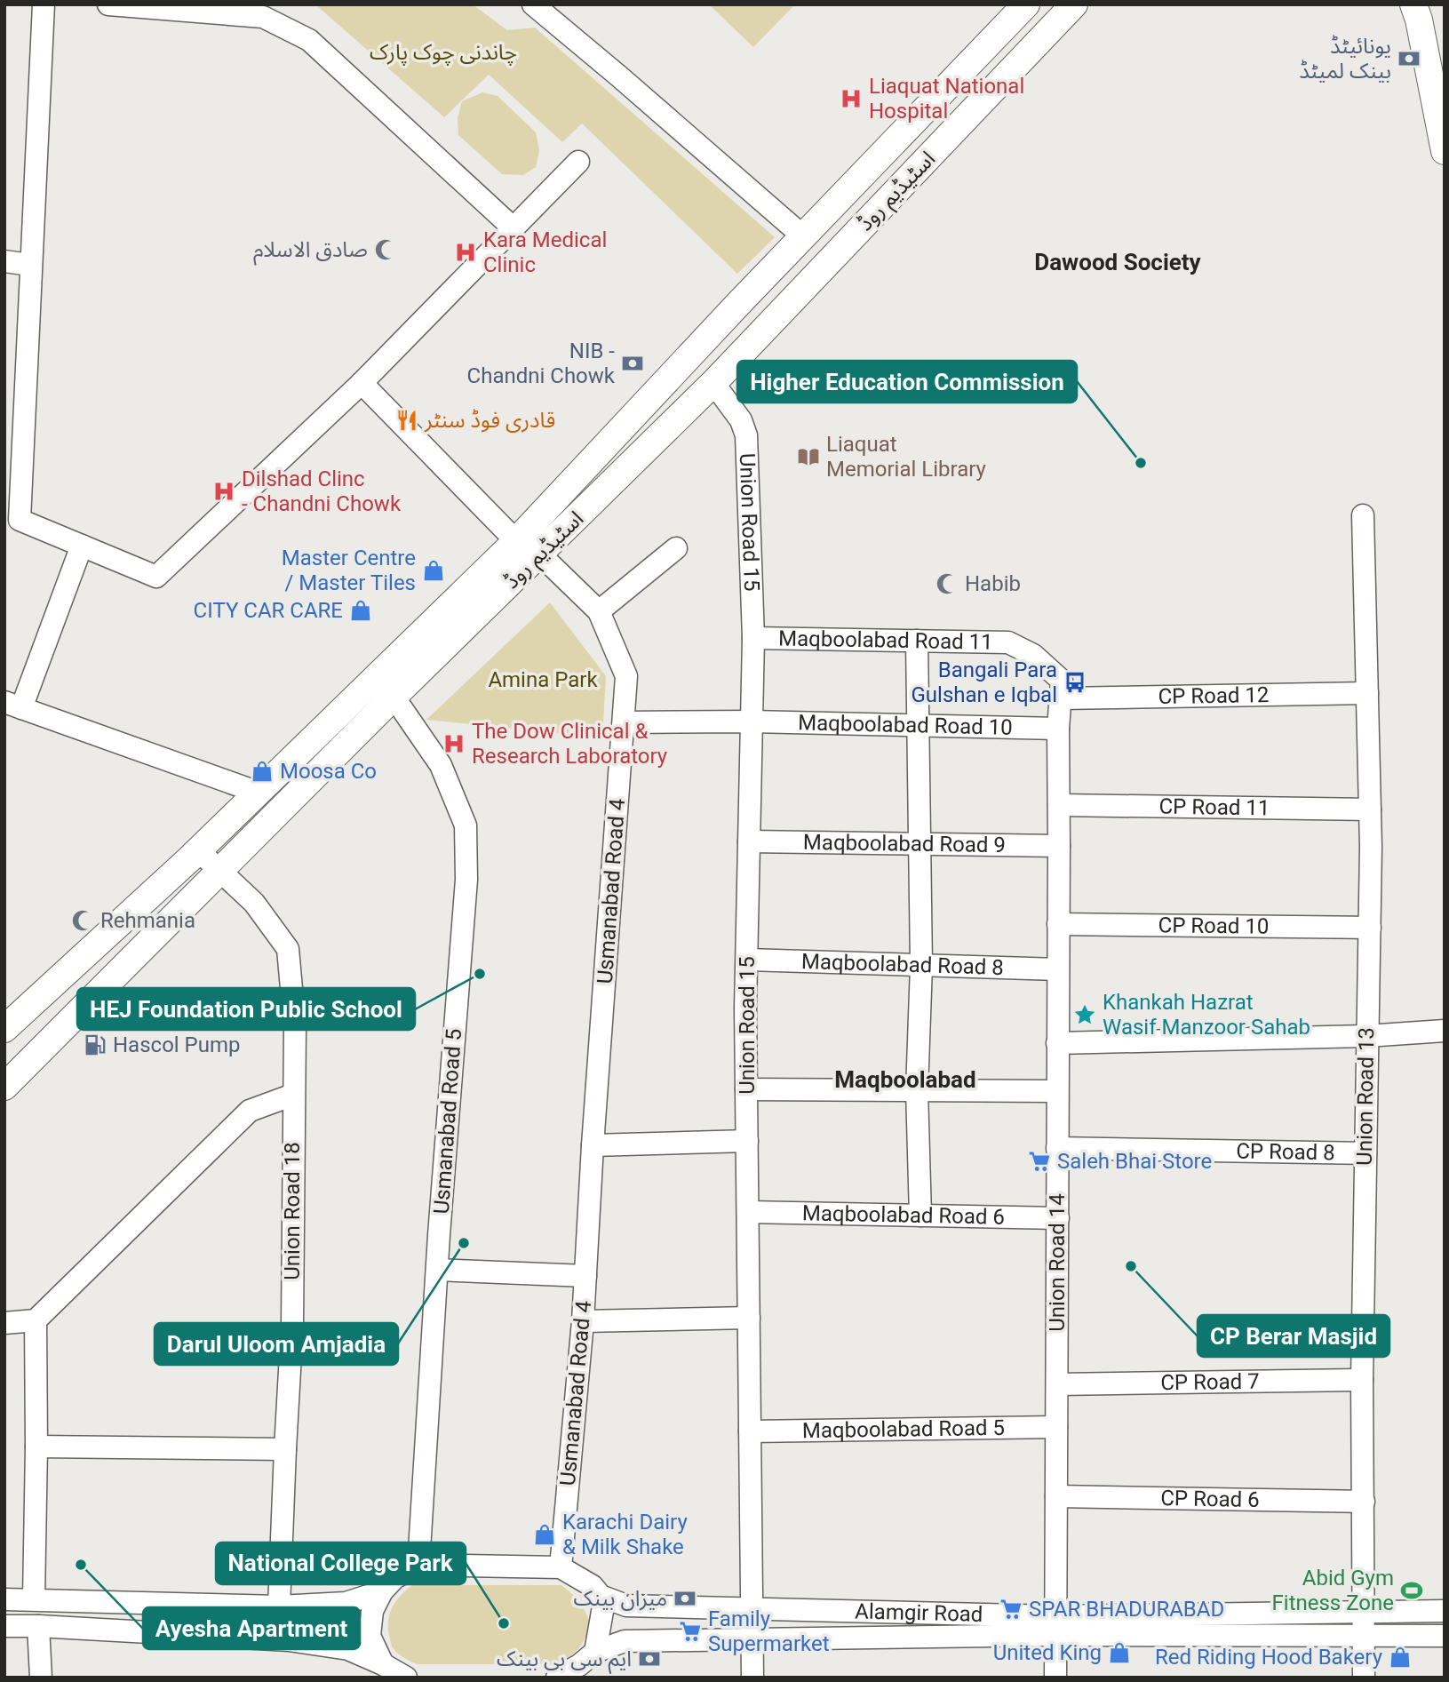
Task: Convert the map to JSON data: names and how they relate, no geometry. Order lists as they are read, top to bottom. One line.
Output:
{"streets":{"main road":["اسٹیڈیم روڈ"],"street":["Union Road 15","Maqboolabad Road 11","CP Road 12","Maqboolabad Road 10","CP Road 11","Maqboolabad Road 9","Usmanabad Road 4","CP Road 10","Maqboolabad Road 8","Union Road 13","Usmanabad Road 5","CP Road 8","Union Road 18","Maqboolabad Road 6","Union Road 14","CP Road 7","Maqboolabad Road 5","CP Road 6","Alamgir Road"]},"crossings":[["اسٹیڈیم روڈ","Union Road 15"],["اسٹیڈیم روڈ","Usmanabad Road 4"],["اسٹیڈیم روڈ","Usmanabad Road 5"],["اسٹیڈیم روڈ","Union Road 18"],["Union Road 15","Maqboolabad Road 11"],["Union Road 15","Maqboolabad Road 10"],["Union Road 15","Maqboolabad Road 9"],["Union Road 15","Maqboolabad Road 8"],["Union Road 15","Maqboolabad Road 6"],["Union Road 15","Maqboolabad Road 5"],["Union Road 15","Alamgir Road"],["Maqboolabad Road 11","CP Road 12"],["Maqboolabad Road 11","Union Road 14"],["CP Road 12","Union Road 13"],["CP Road 12","Union Road 14"],["Maqboolabad Road 10","Union Road 14"],["CP Road 11","Union Road 13"],["CP Road 11","Union Road 14"],["Maqboolabad Road 9","Union Road 14"],["Usmanabad Road 4","Alamgir Road"],["CP Road 10","Union Road 13"],["CP Road 10","Union Road 14"],["Maqboolabad Road 8","Union Road 14"],["Union Road 13","CP Road 8"],["Union Road 13","CP Road 7"],["Union Road 13","CP Road 6"],["Union Road 13","Alamgir Road"],["Usmanabad Road 5","Alamgir Road"],["CP Road 8","Union Road 14"],["Maqboolabad Road 6","Union Road 14"],["Union Road 14","CP Road 7"],["Union Road 14","Maqboolabad Road 5"],["Union Road 14","CP Road 6"],["Union Road 14","Alamgir Road"]],"districts":["Dawood Society","Maqboolabad"],"parks":["چاندنی چوک پارک","Amina Park"],"places":{"bank":["یونائیٹڈ بینک لمیٹڈ","NIB - Chandni Chowk","میزان بینک","ایم سی بی بینک"],"hospital":["Liaquat National Hospital","Kara Medical Clinic","Dilshad Clinc - Chandni Chowk","The Dow Clinical & Research Laboratory"],"mosque":["صادق الاسلام","Habib","Rehmania"],"restaurant":["قادری فوڈ سنٹر"],"library":["Liaquat Memorial Library"],"other":["Higher Education Commission","HEJ Foundation Public School","Darul Uloom Amjadia","CP Berar Masjid","Ayesha Apartment","National College Park"],"shop":["Master Centre / Master Tiles","CITY CAR CARE","Moosa Co","Karachi Dairy & Milk Shake","United King","Red Riding Hood Bakery"],"bus stop":["Bangali Para Gulshan e Iqbal"],"place":["Khankah Hazrat Wasif Manzoor Sahab"],"fuel station":["Hascol Pump"],"supermarket":["Saleh Bhai Store","SPAR BHADURABAD","Family Supermarket"],"sports":["Abid Gym Fitness Zone"]}}
